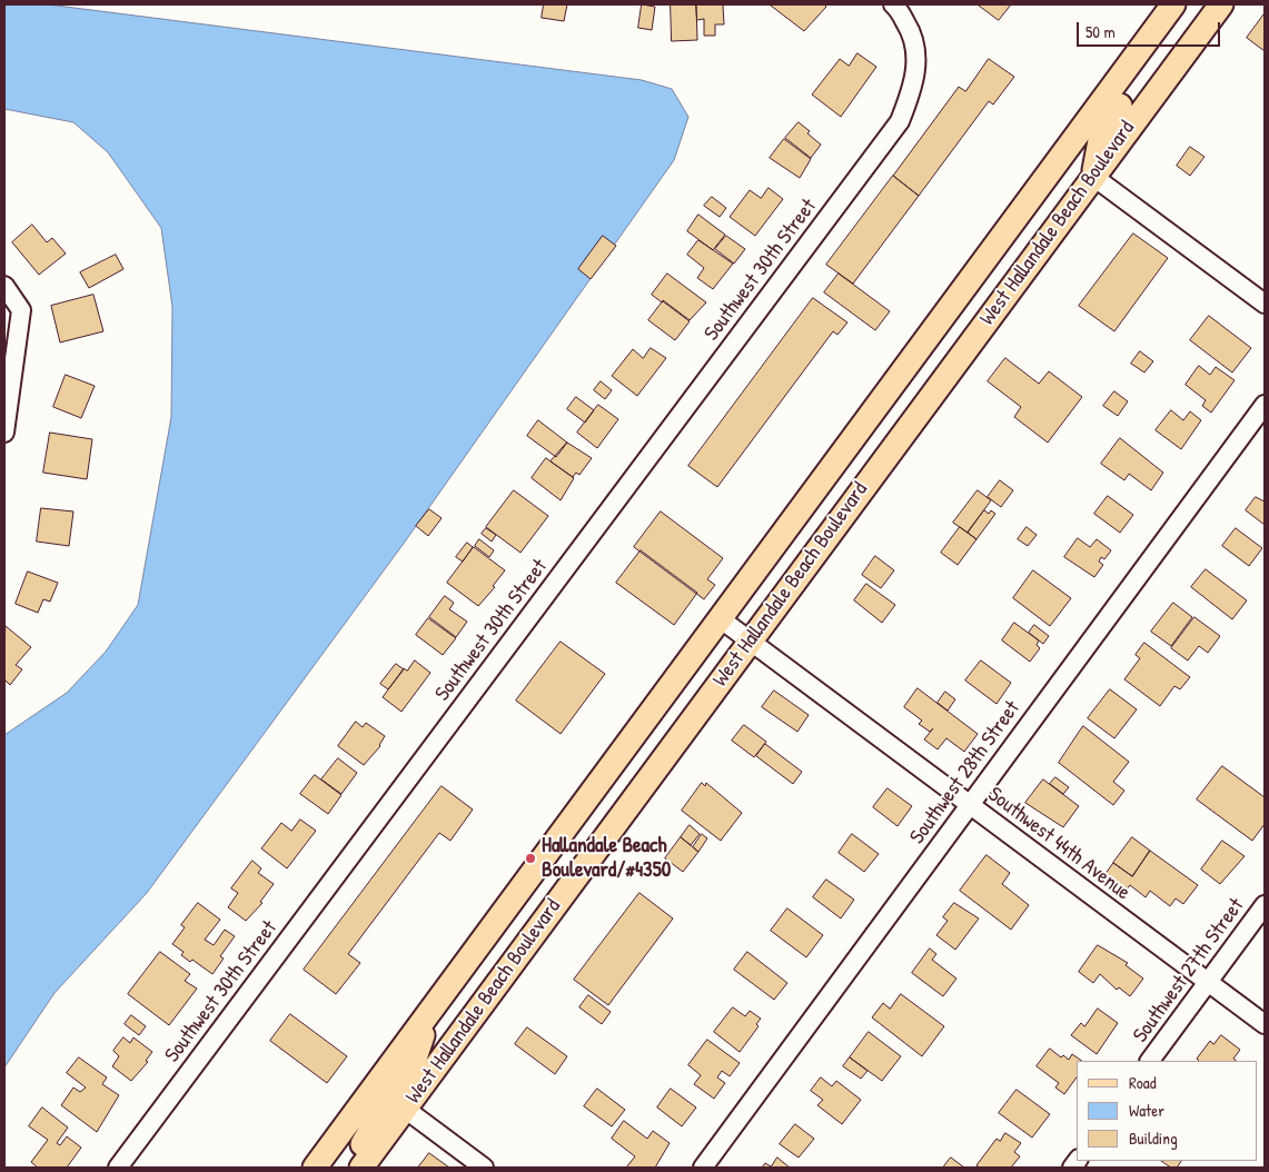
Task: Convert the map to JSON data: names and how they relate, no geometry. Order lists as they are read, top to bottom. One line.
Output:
{"streets":{"main road":["West Hallandale Beach Boulevard"],"street":["Southwest 30th Street","Southwest 28th Street","Southwest 44th Avenue","Southwest 27th Street"]},"crossings":[["West Hallandale Beach Boulevard","Southwest 44th Avenue"],["Southwest 28th Street","Southwest 44th Avenue"],["Southwest 44th Avenue","Southwest 27th Street"]],"places":["Hallandale Beach Boulevard/#4350"],"legend":["Road","Water","Building"],"scale_bar":"50 m"}
